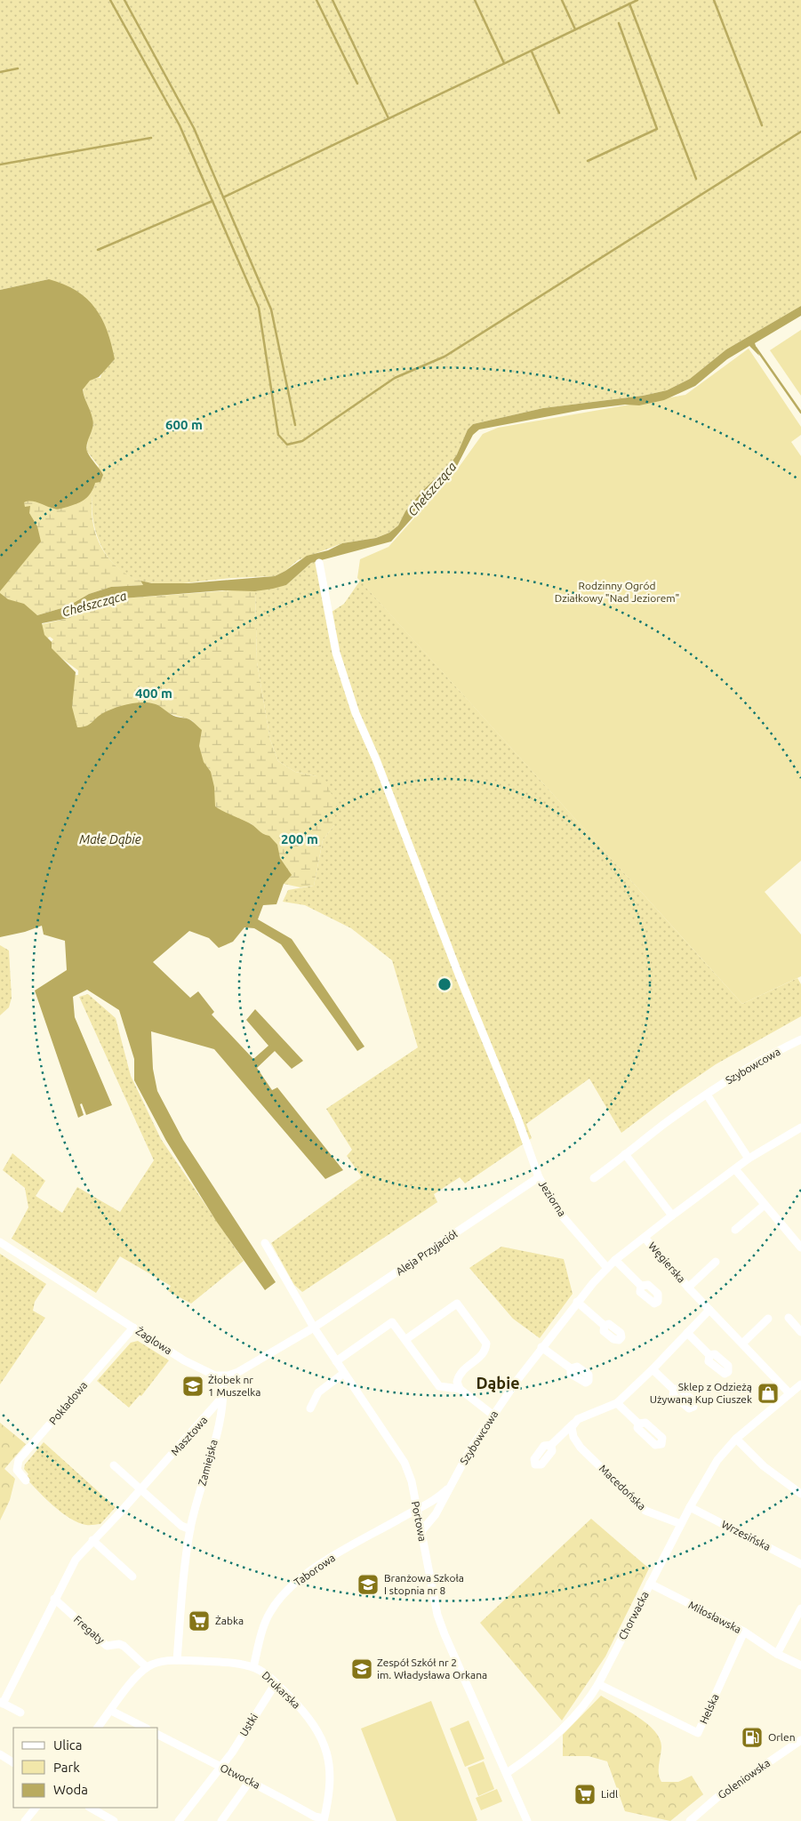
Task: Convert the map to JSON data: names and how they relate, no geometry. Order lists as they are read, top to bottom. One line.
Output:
{"streets":{"street":["Szybowcowa","Jeziorna","Aleja Przyjaciół","Węgierska","Żaglowa","Pokładowa","Masztowa","Zamiejska","Macedońska","Portowa","Wrzesińska","Taborowa","Chorwacka","Miłosławska","Fregaty","Drukarska","Helska","Ustki","Otwocka","Goleniowska"]},"crossings":[["Szybowcowa","Jeziorna"],["Szybowcowa","Węgierska"],["Szybowcowa","Portowa"],["Szybowcowa","Taborowa"],["Jeziorna","Aleja Przyjaciół"],["Aleja Przyjaciół","Portowa"],["Węgierska","Chorwacka"],["Żaglowa","Pokładowa"],["Masztowa","Zamiejska"],["Zamiejska","Drukarska"],["Macedońska","Chorwacka"],["Portowa","Taborowa"],["Portowa","Chorwacka"],["Wrzesińska","Chorwacka"],["Taborowa","Drukarska"],["Chorwacka","Miłosławska"],["Chorwacka","Helska"],["Miłosławska","Helska"],["Fregaty","Drukarska"],["Drukarska","Ustki"],["Drukarska","Otwocka"],["Ustki","Otwocka"]],"districts":["Dąbie"],"water":["Chełszcząca","Małe Dąbie"],"parks":["Rodzinny Ogród Działkowy \"Nad Jeziorem\""],"places":{"school or university":["Żłobek nr 1 Muszelka","Branżowa Szkoła I stopnia nr 8","Zespół Szkół nr 2 im. Władysława Orkana"],"shop":["Sklep z Odzieżą Używaną Kup Ciuszek"],"supermarket":["Żabka","Lidl"],"fuel station":["Orlen"]},"legend":["Ulica","Park","Woda"],"rings":["600 m","400 m","200 m"]}
